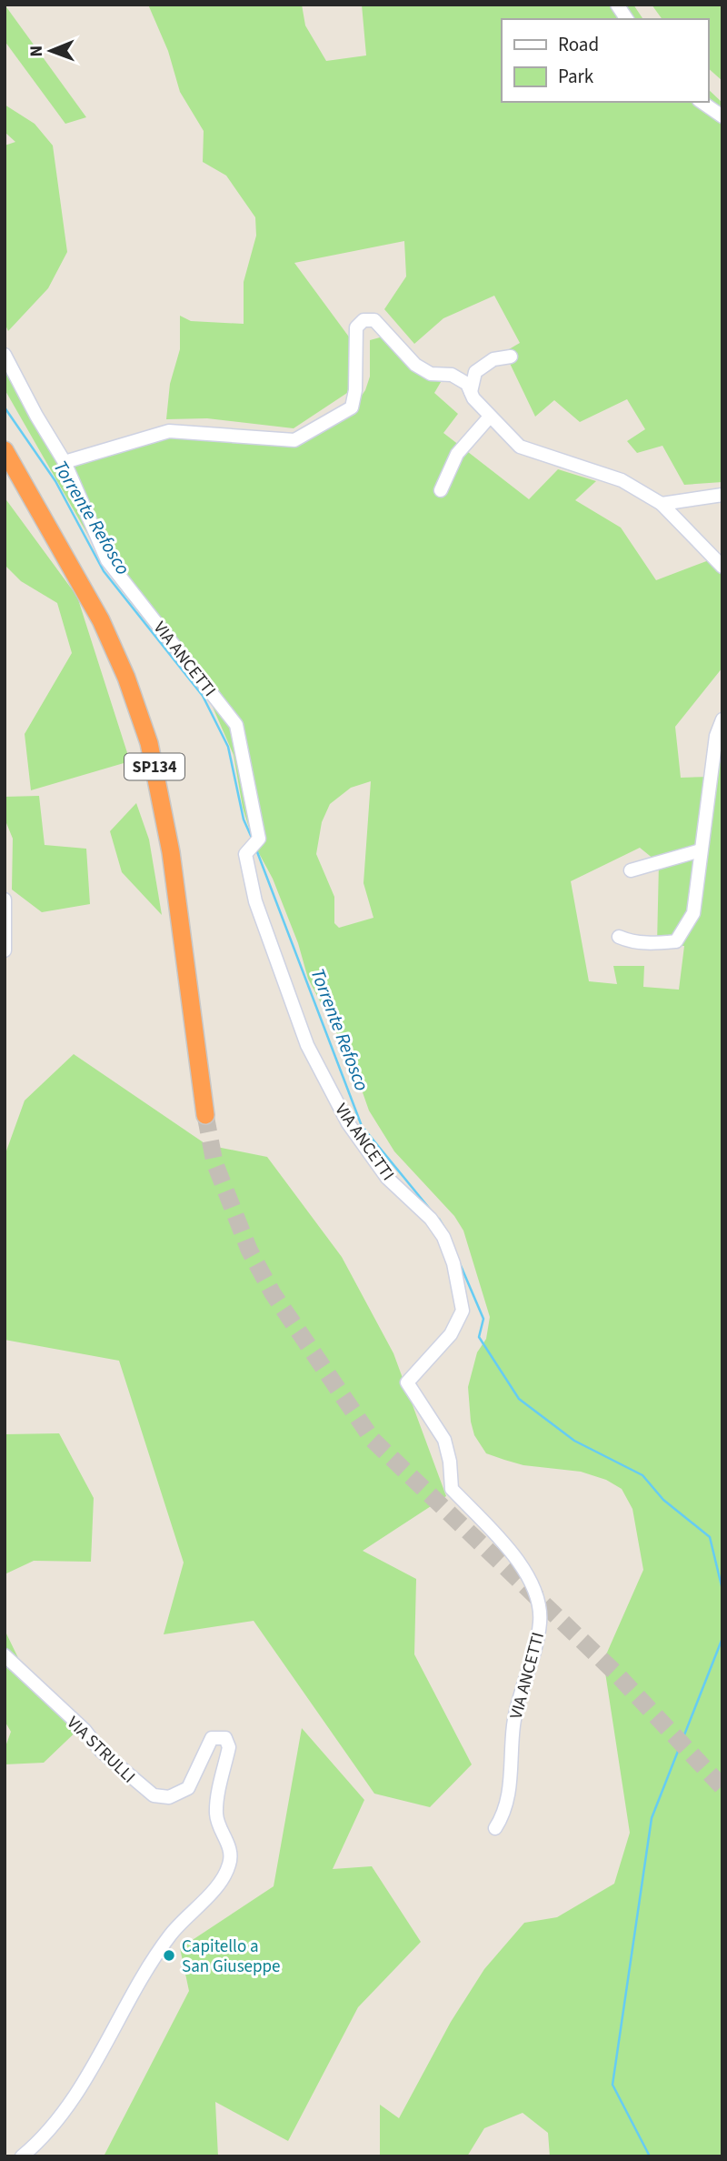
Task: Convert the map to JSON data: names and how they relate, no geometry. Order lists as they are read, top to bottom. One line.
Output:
{"streets":{"highway":["SP134"],"street":["VIA ANCETTI","VIA STRULLI"]},"water":["Torrente Refosco"],"places":["Capitello a San Giuseppe"],"legend":["Road","Park"],"north":"left"}
